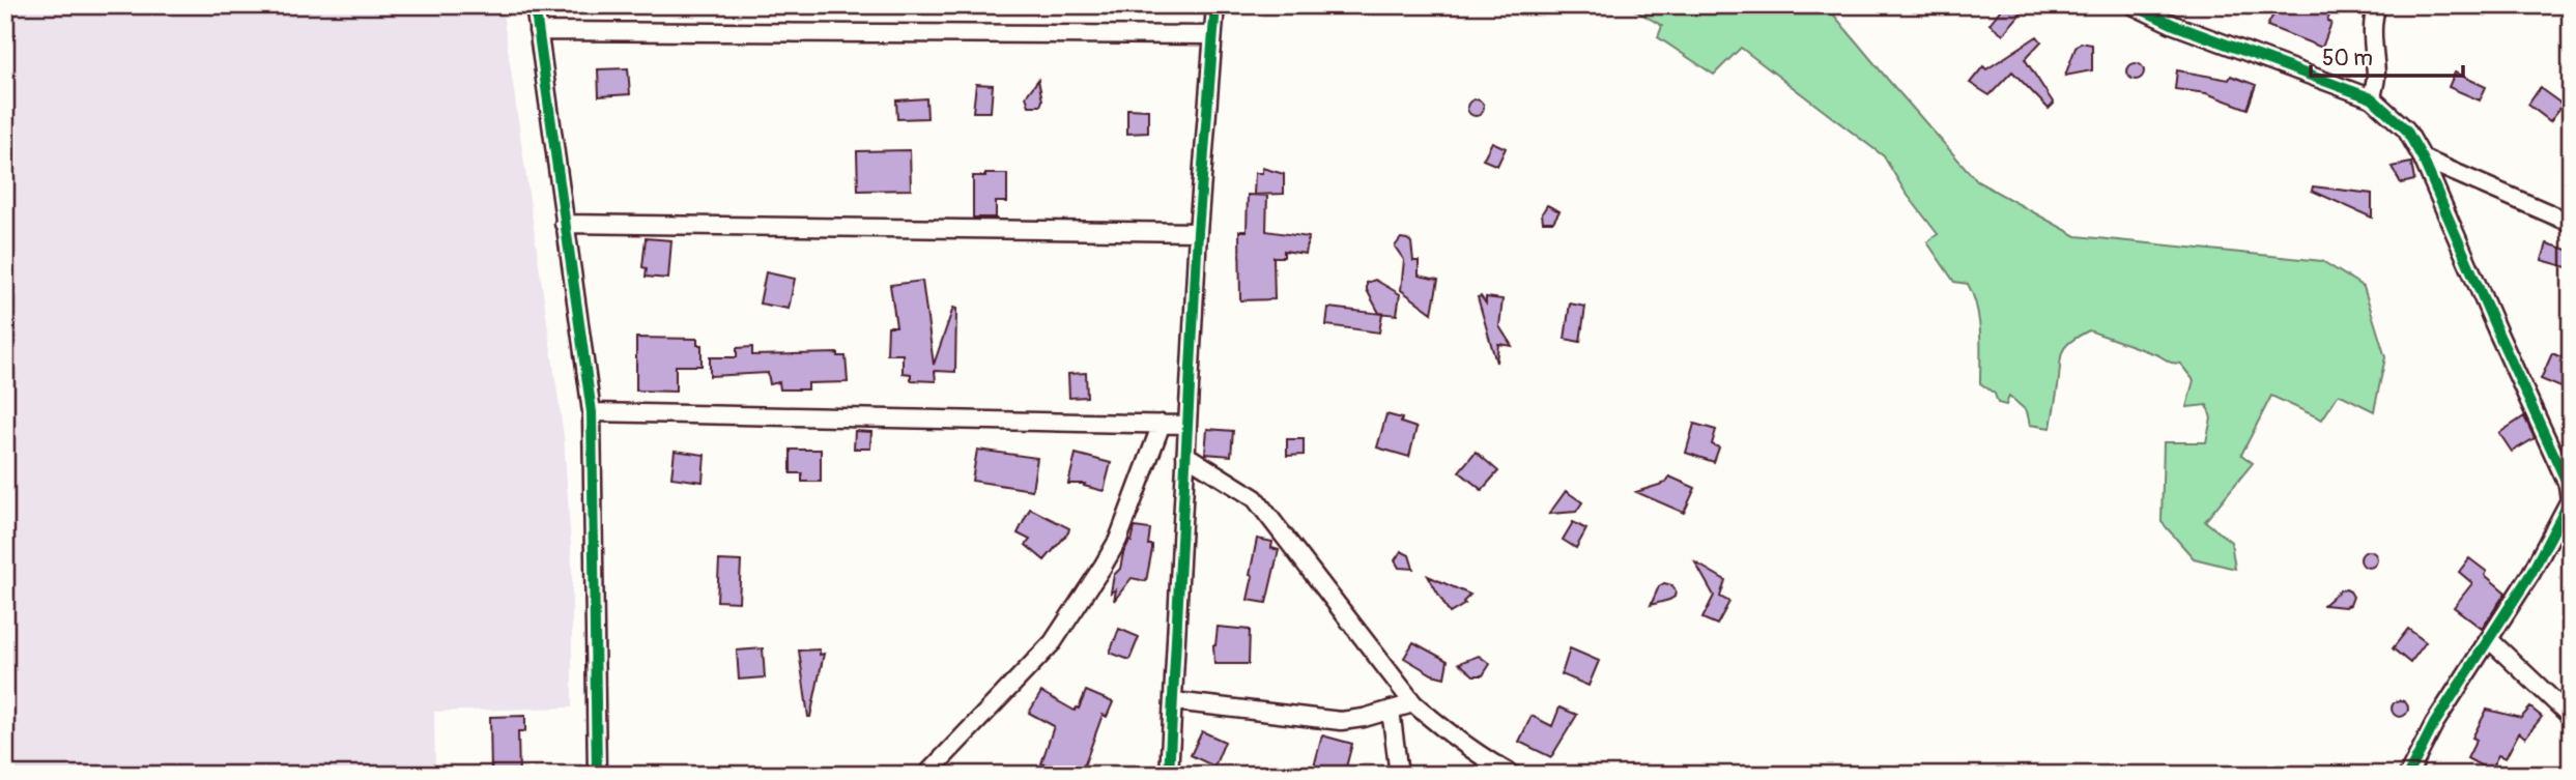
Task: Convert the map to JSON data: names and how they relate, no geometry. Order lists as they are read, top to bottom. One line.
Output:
{"scale_bar":"50 m"}
